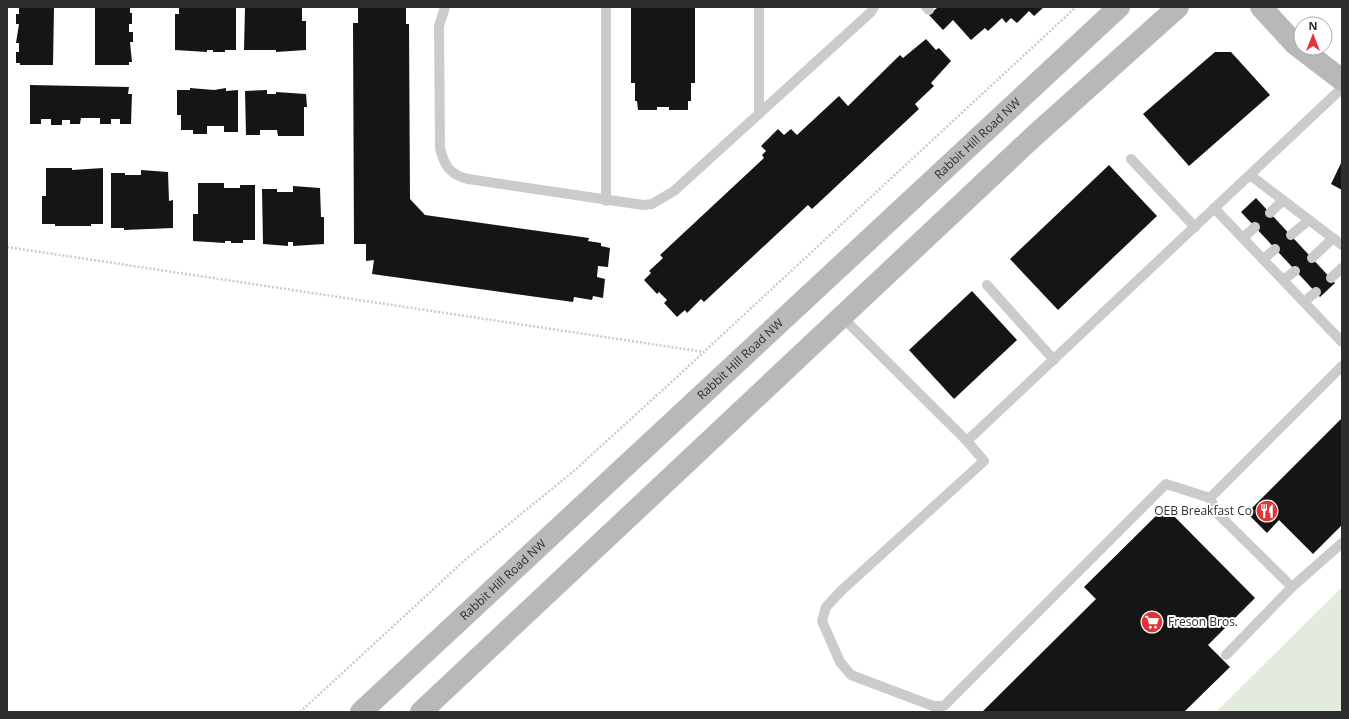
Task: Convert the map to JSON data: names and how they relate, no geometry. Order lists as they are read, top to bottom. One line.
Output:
{"streets":{"main road":["Rabbit Hill Road NW"]},"places":{"restaurant":["OEB Breakfast Co"],"supermarket":["Freson Bros."]},"north":"top"}
